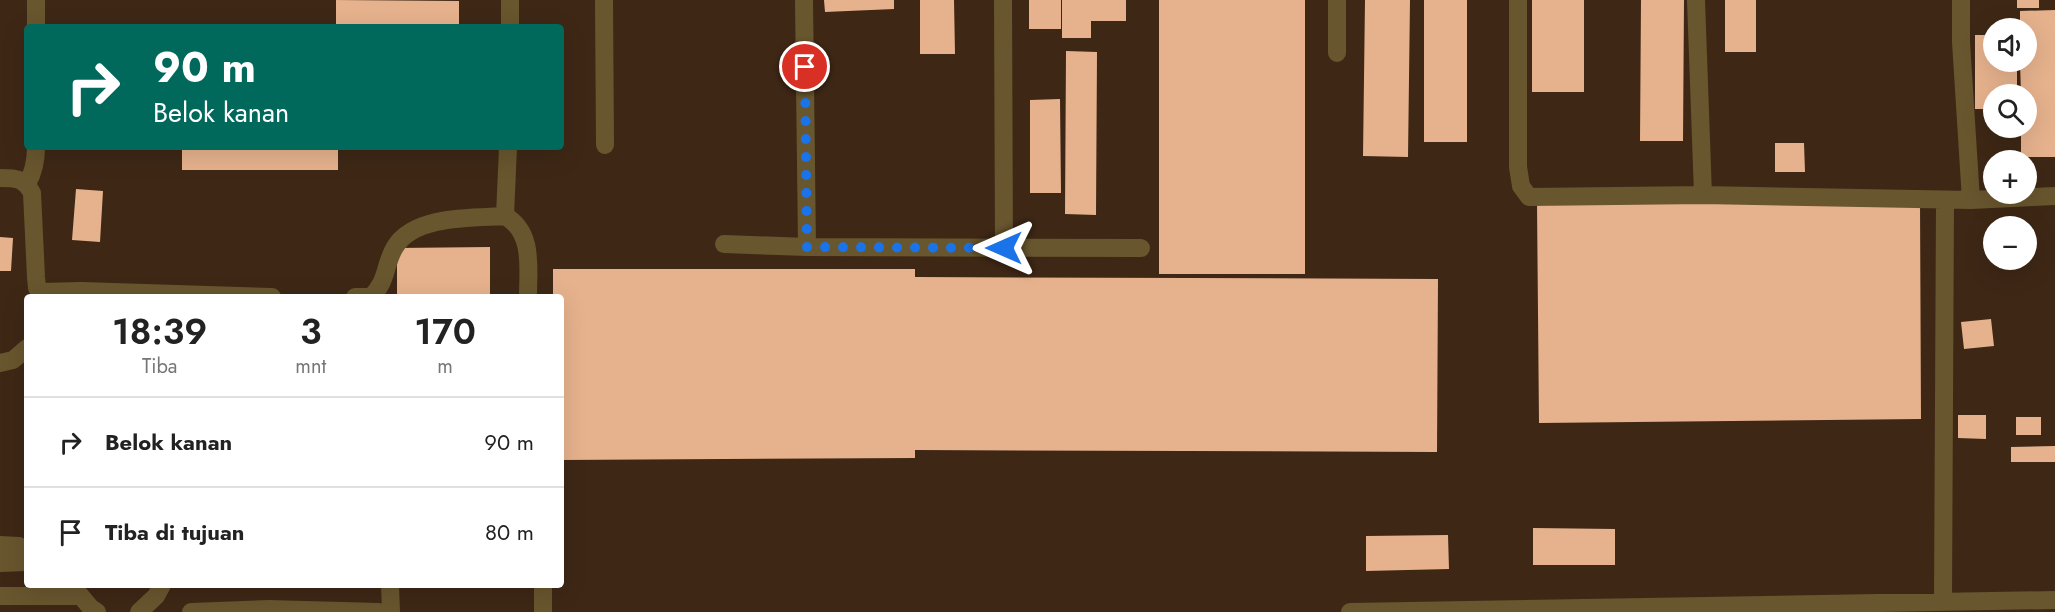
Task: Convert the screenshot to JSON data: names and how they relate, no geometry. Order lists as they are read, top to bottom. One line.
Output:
{"page":{"map_buttons":["+","−"],"turn":["90 m","Belok kanan"],"eta":["18:39","Tiba","3","mnt","170","m"],"list":[{"name":"Belok kanan","value":"90 m"},{"name":"Tiba di tujuan","value":"80 m"}]}}
